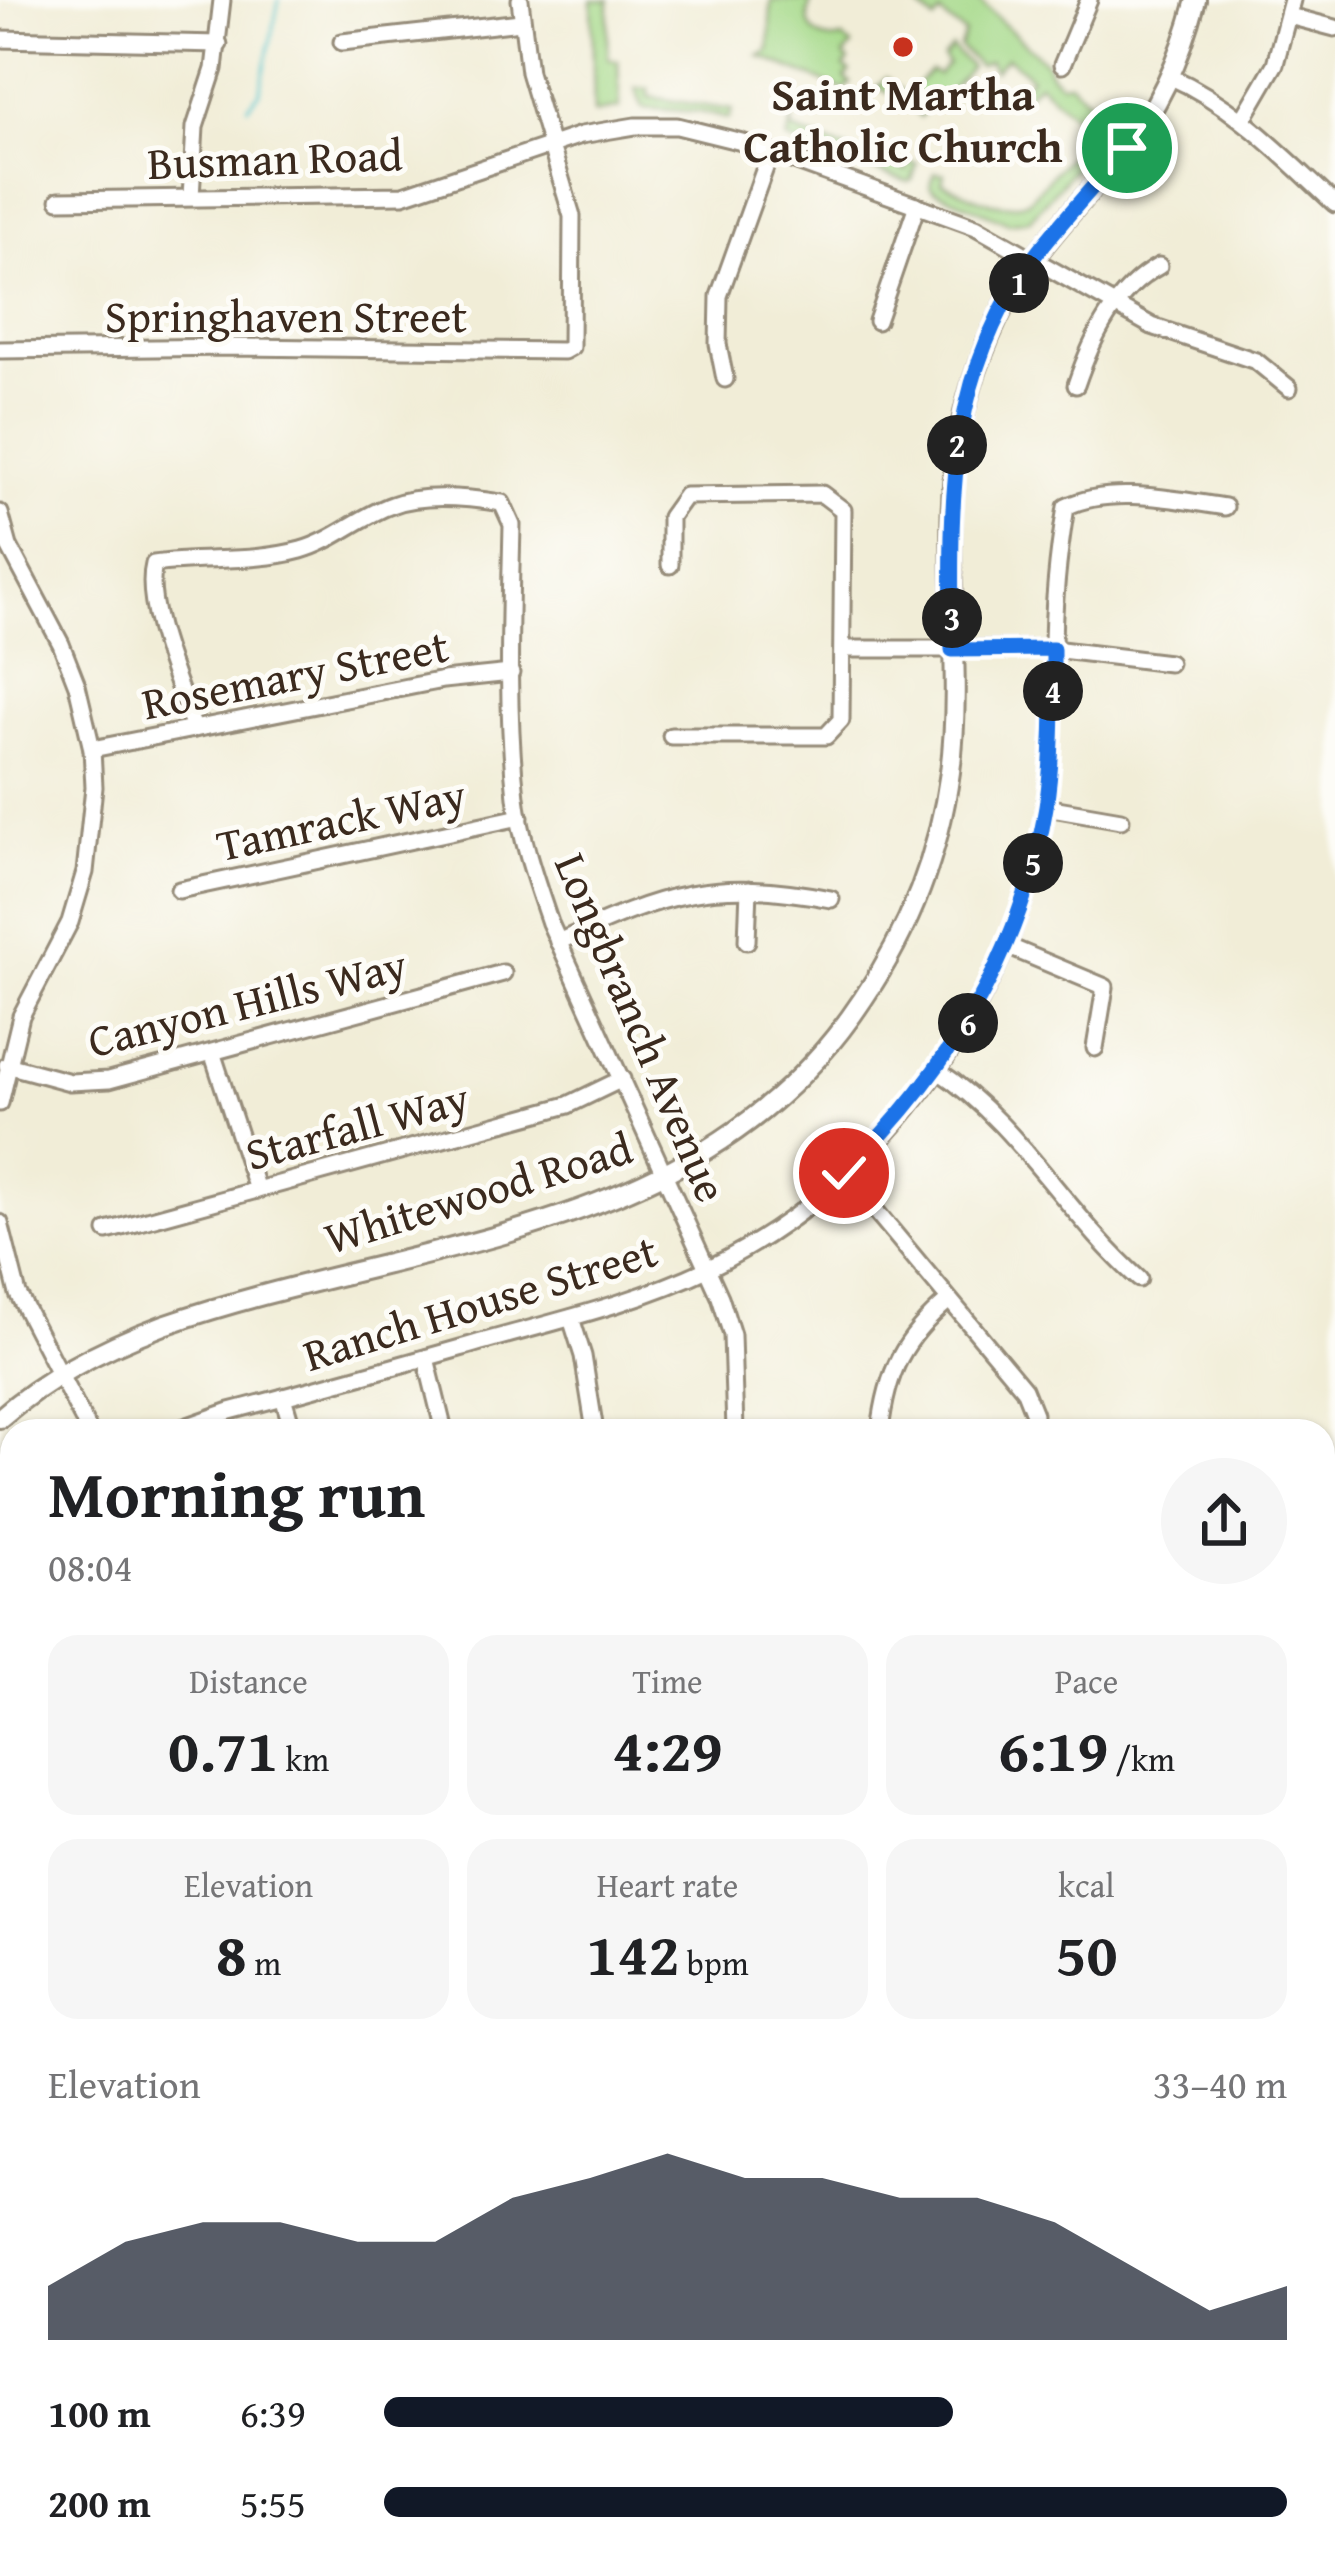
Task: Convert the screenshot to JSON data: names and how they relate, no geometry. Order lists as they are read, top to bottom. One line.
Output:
{"streets":{"main road":["Whitewood Road"],"street":["Busman Road","Springhaven Street","Rosemary Street","Tamrack Way","Canyon Hills Way","Longbranch Avenue","Starfall Way","Ranch House Street"]},"crossings":[["Busman Road","Springhaven Street"],["Busman Road","Whitewood Road"],["Rosemary Street","Longbranch Avenue"],["Tamrack Way","Longbranch Avenue"],["Longbranch Avenue","Starfall Way"],["Longbranch Avenue","Whitewood Road"],["Longbranch Avenue","Ranch House Street"]],"places":["Saint Martha Catholic Church"],"page":{"pins":["1","2","3","4","5","6"],"heading":["Morning run","08:04"],"stats":[["Distance","0.71 km"],["Time","4:29"],["Pace","6:19 /km"],["Elevation","8 m"],["Heart rate","142 bpm"],["kcal","50"]],"chart":["Elevation","33–40 m"],"list":[{"name":"100 m","note":"6:39"},{"name":"200 m","note":"5:55"}]}}
